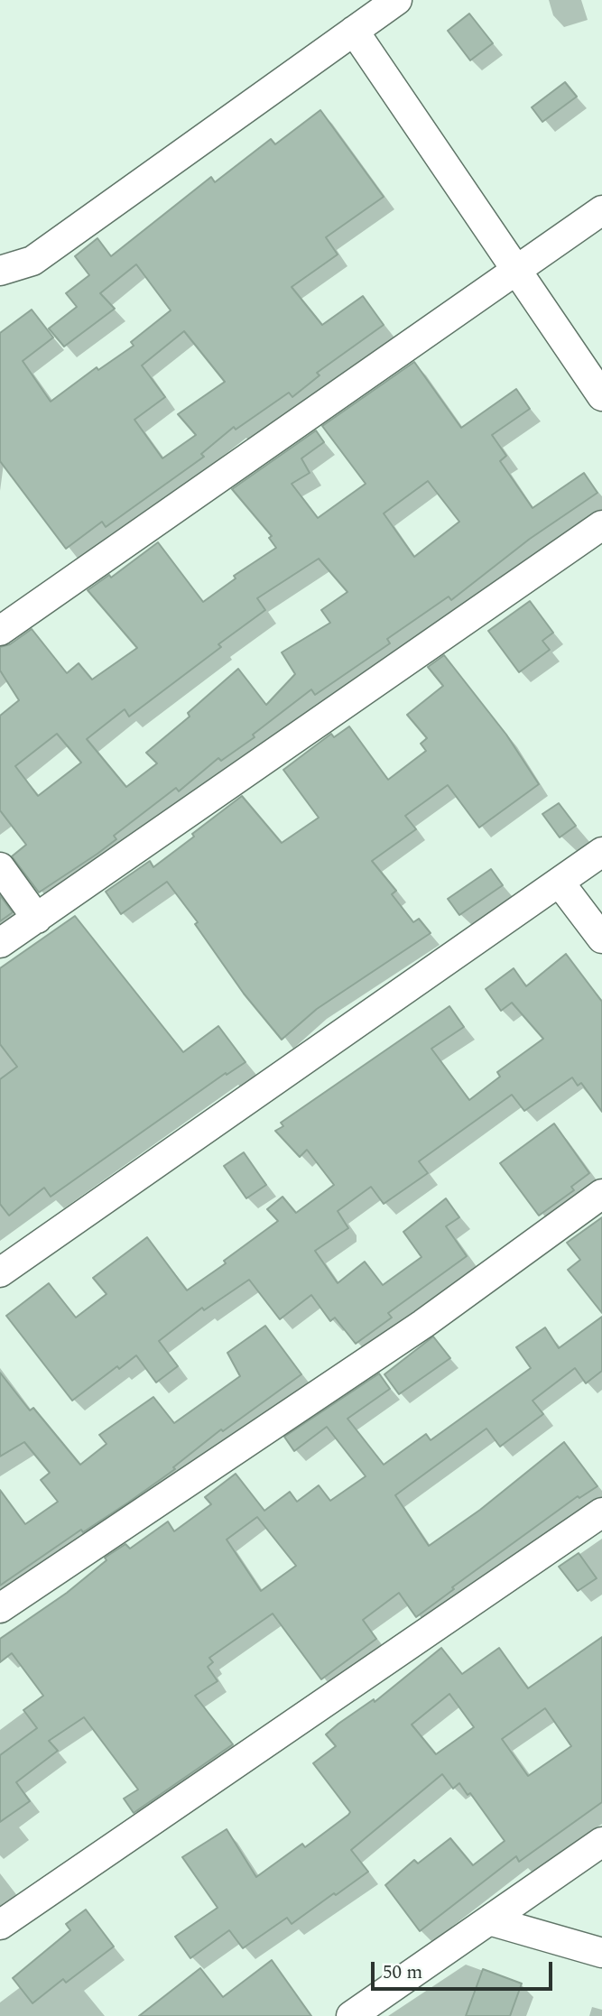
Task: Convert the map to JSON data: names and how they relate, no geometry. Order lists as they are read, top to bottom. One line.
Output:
{"scale_bar":"50 m"}
